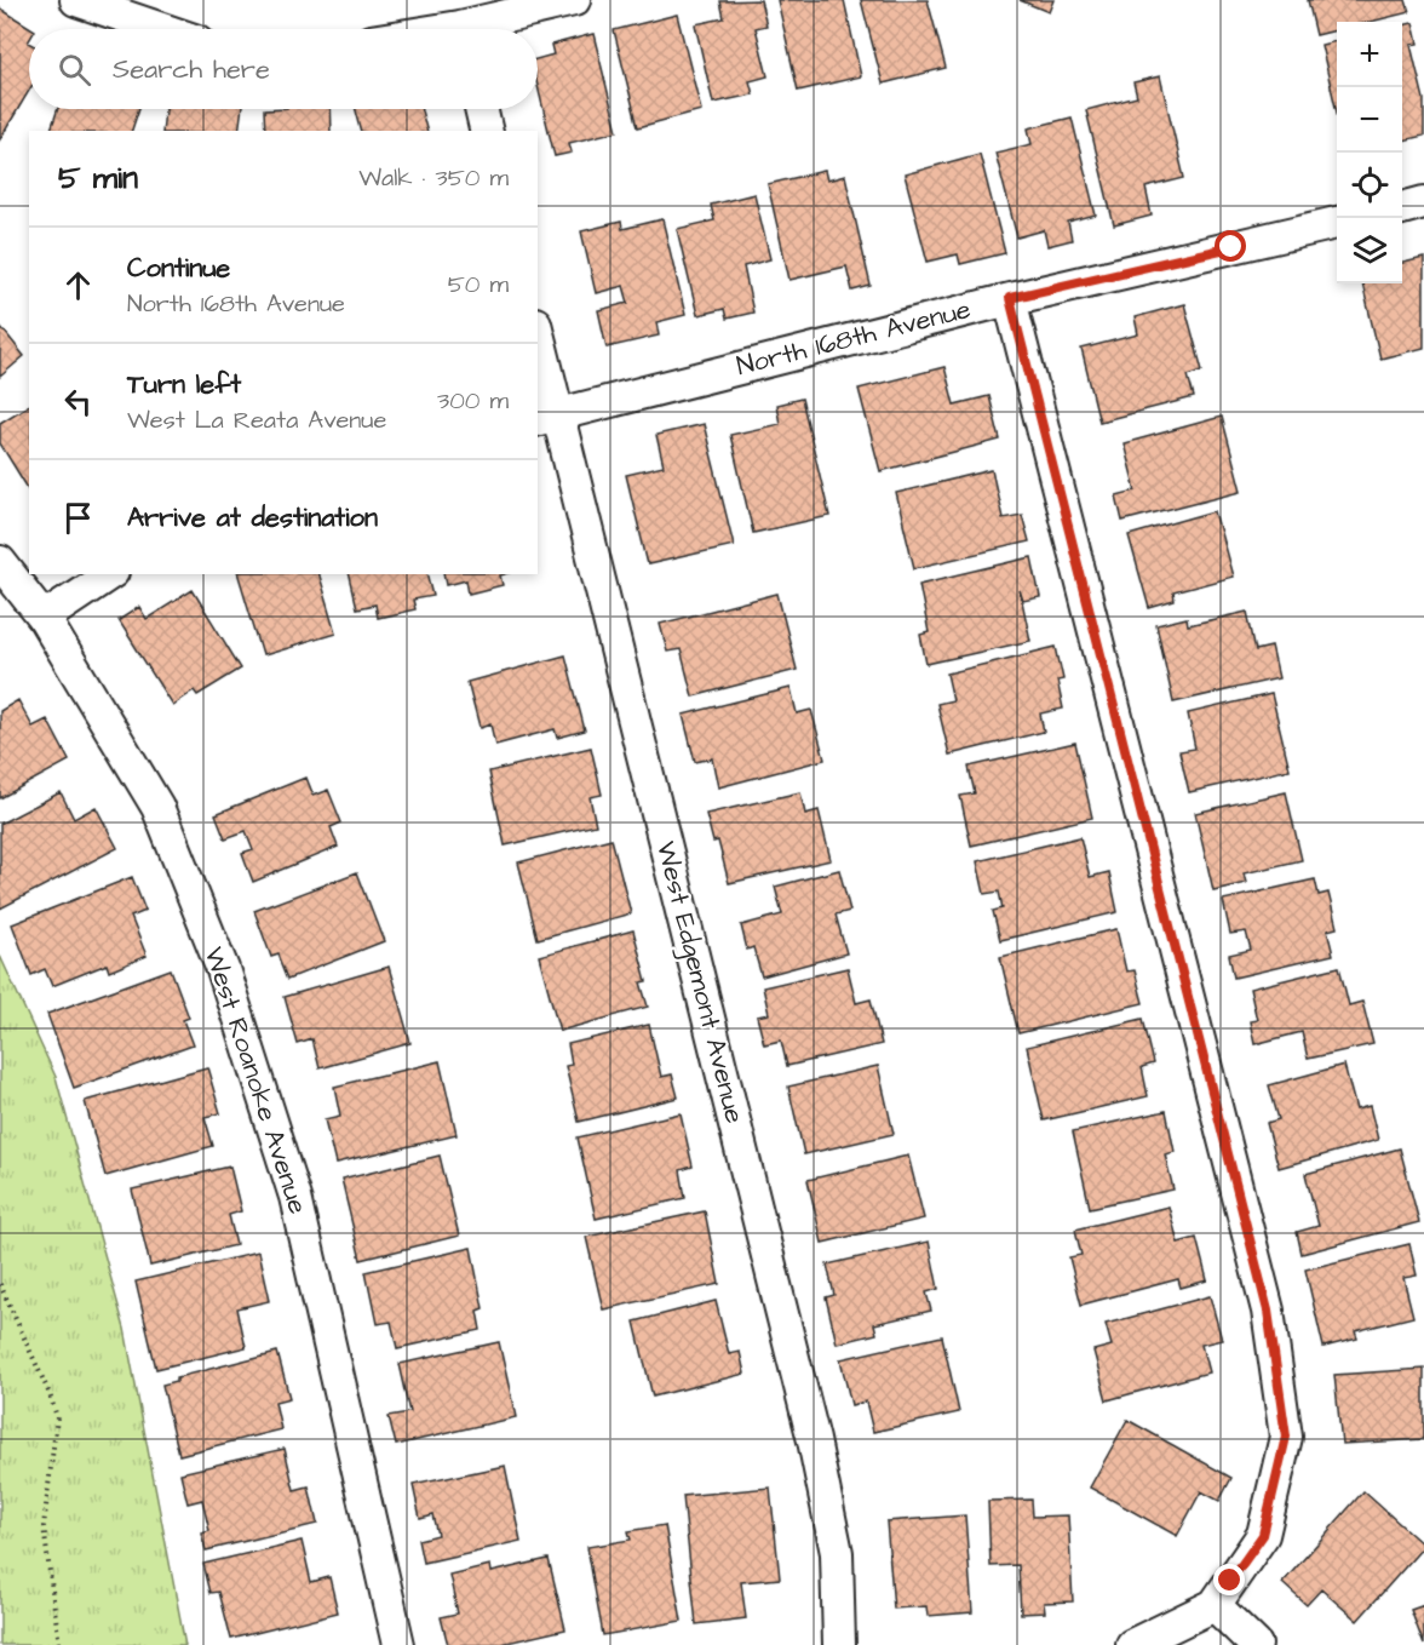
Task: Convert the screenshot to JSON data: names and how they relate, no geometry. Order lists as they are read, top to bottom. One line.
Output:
{"streets":{"street":["North 168th Avenue","West Edgemont Avenue","West Roanoke Avenue"]},"crossings":[["North 168th Avenue","West Edgemont Avenue"]],"page":{"map_buttons":["+","−"],"search":"Search here","heading":["5 min","Walk · 350 m"],"list":[["Continue","North 168th Avenue","50 m"],["Turn left","West La Reata Avenue","300 m"],"Arrive at destination"]}}
